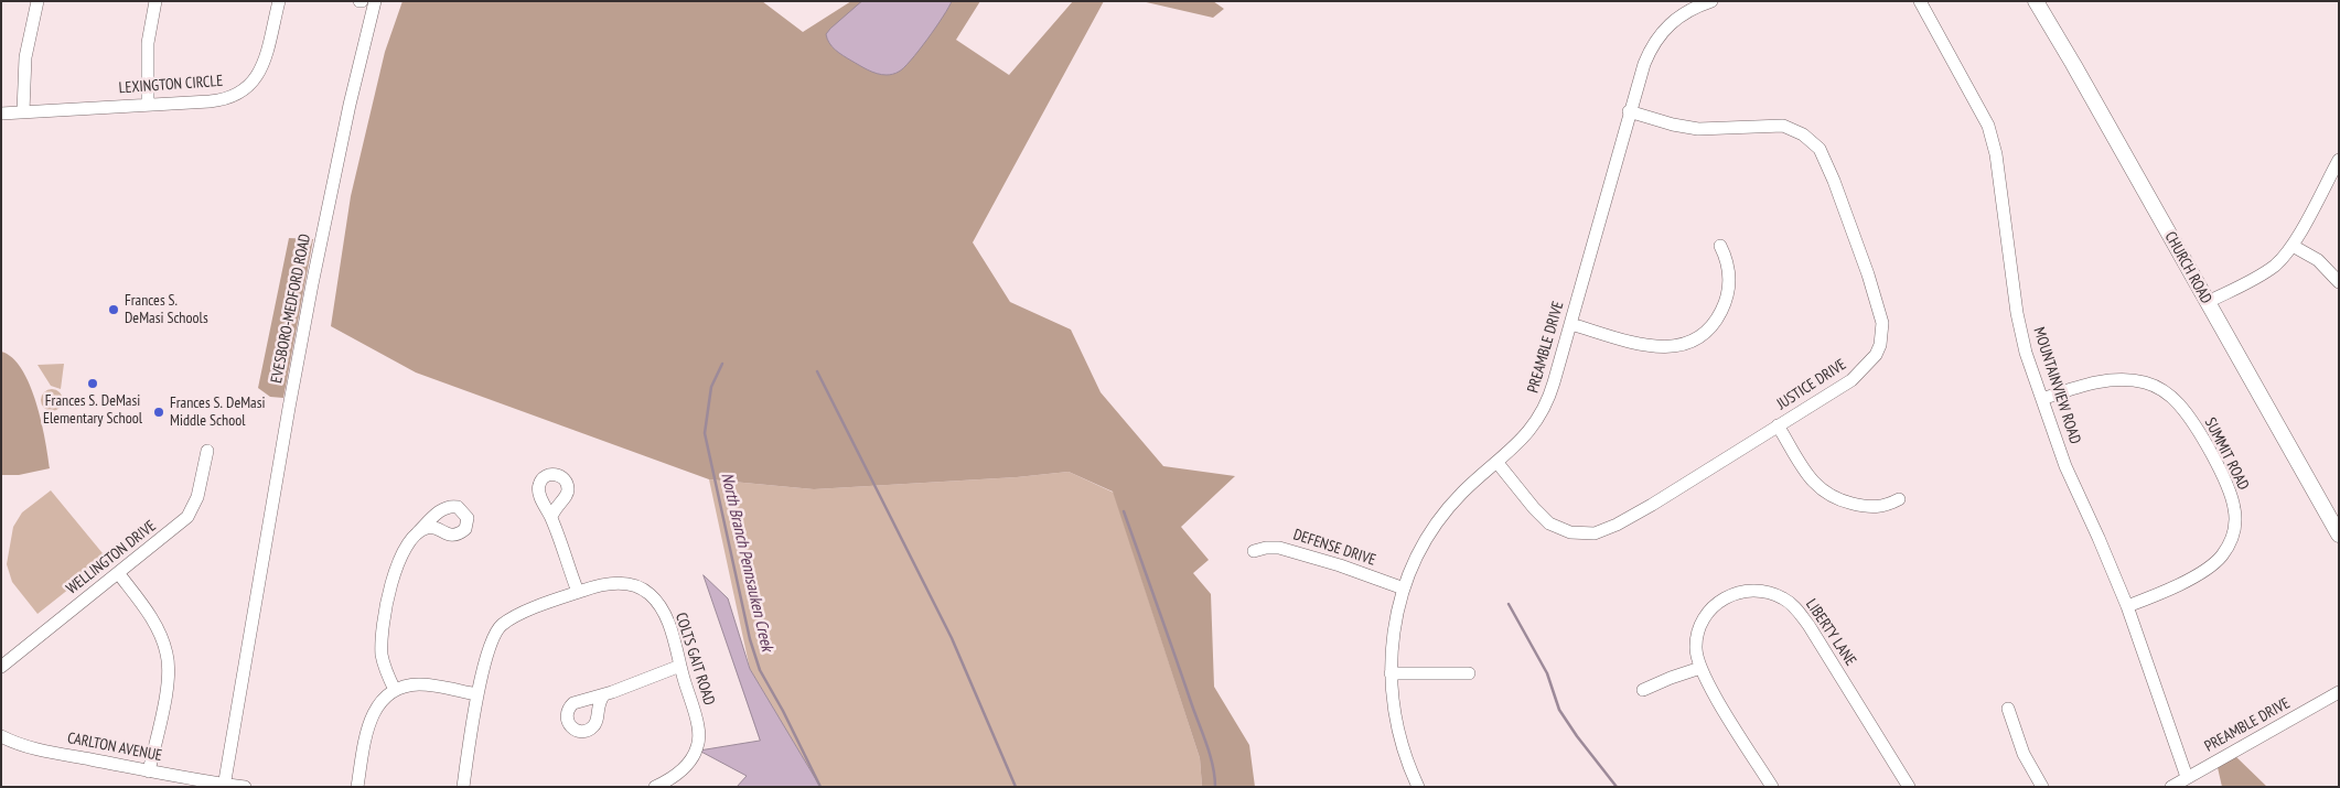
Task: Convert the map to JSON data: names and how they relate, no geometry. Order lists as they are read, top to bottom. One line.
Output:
{"streets":{"main road":["CHURCH ROAD"],"street":["LEXINGTON CIRCLE","EVESBORO-MEDFORD ROAD","PREAMBLE DRIVE","JUSTICE DRIVE","MOUNTAINVIEW ROAD","SUMMIT ROAD","DEFENSE DRIVE","WELLINGTON DRIVE","LIBERTY LANE","COLTS GAIT ROAD","CARLTON AVENUE"]},"crossings":[["EVESBORO-MEDFORD ROAD","CARLTON AVENUE"],["PREAMBLE DRIVE","JUSTICE DRIVE"],["PREAMBLE DRIVE","MOUNTAINVIEW ROAD"],["PREAMBLE DRIVE","DEFENSE DRIVE"],["MOUNTAINVIEW ROAD","SUMMIT ROAD"]],"water":["North Branch Pennsauken Creek"],"places":["Frances S. DeMasi Schools","Frances S. DeMasi Elementary School","Frances S. DeMasi Middle School"]}
